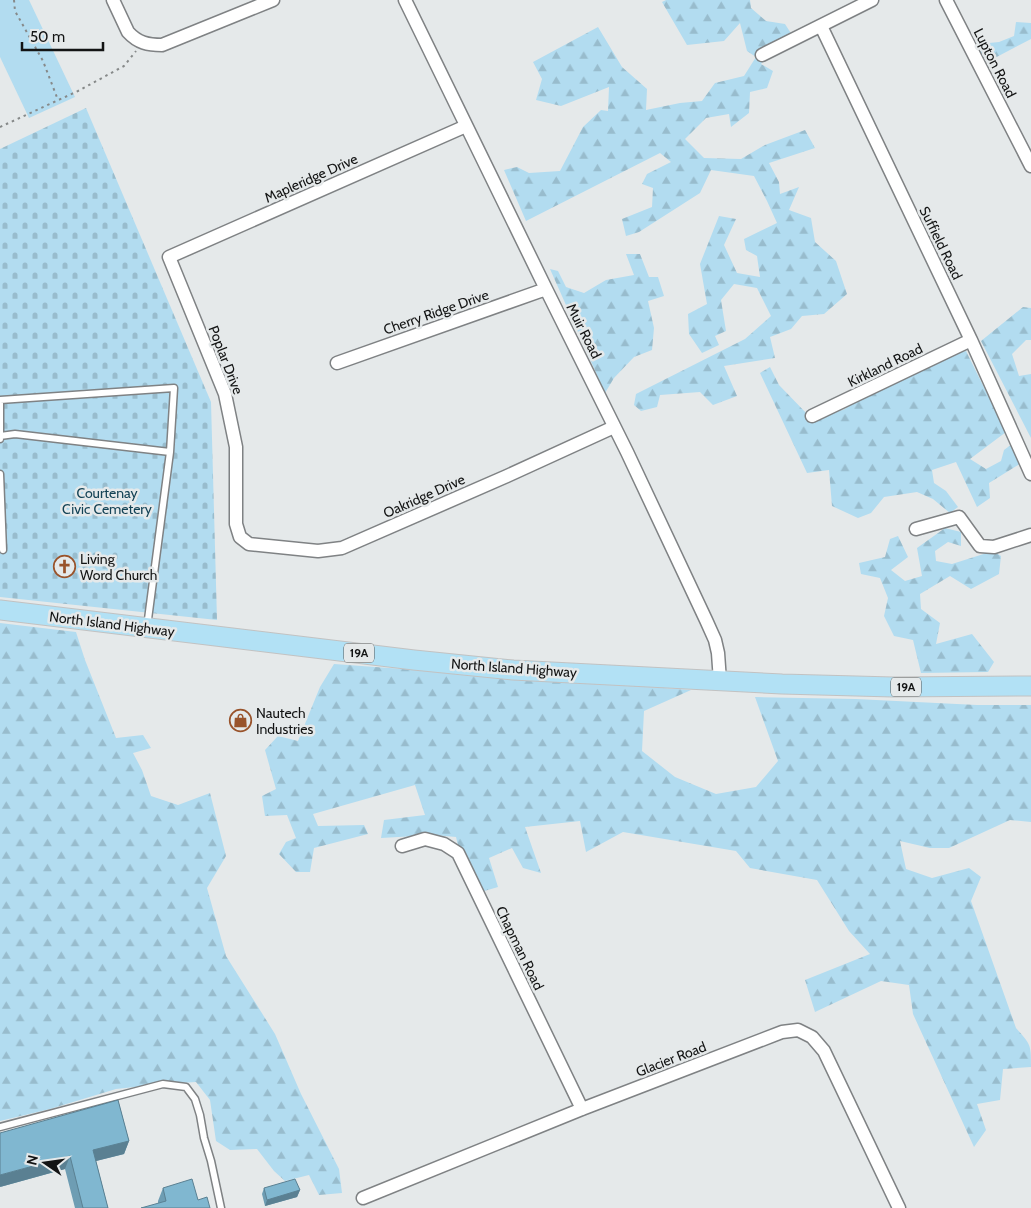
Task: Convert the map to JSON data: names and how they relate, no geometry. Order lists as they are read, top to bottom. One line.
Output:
{"streets":{"main road":["North Island Highway","19A"],"street":["Lupton Road","Mapleridge Drive","Suffield Road","Cherry Ridge Drive","Muir Road","Poplar Drive","Kirkland Road","Oakridge Drive","Chapman Road","Glacier Road"]},"crossings":[["Mapleridge Drive","Muir Road"],["Mapleridge Drive","Poplar Drive"],["Suffield Road","Kirkland Road"],["Cherry Ridge Drive","Muir Road"],["Muir Road","Oakridge Drive"],["Muir Road","North Island Highway"],["Poplar Drive","Oakridge Drive"],["Chapman Road","Glacier Road"]],"parks":["Courtenay Civic Cemetery"],"places":{"church":["Living Word Church"],"shop":["Nautech Industries"]},"scale_bar":"50 m","north":"left"}
